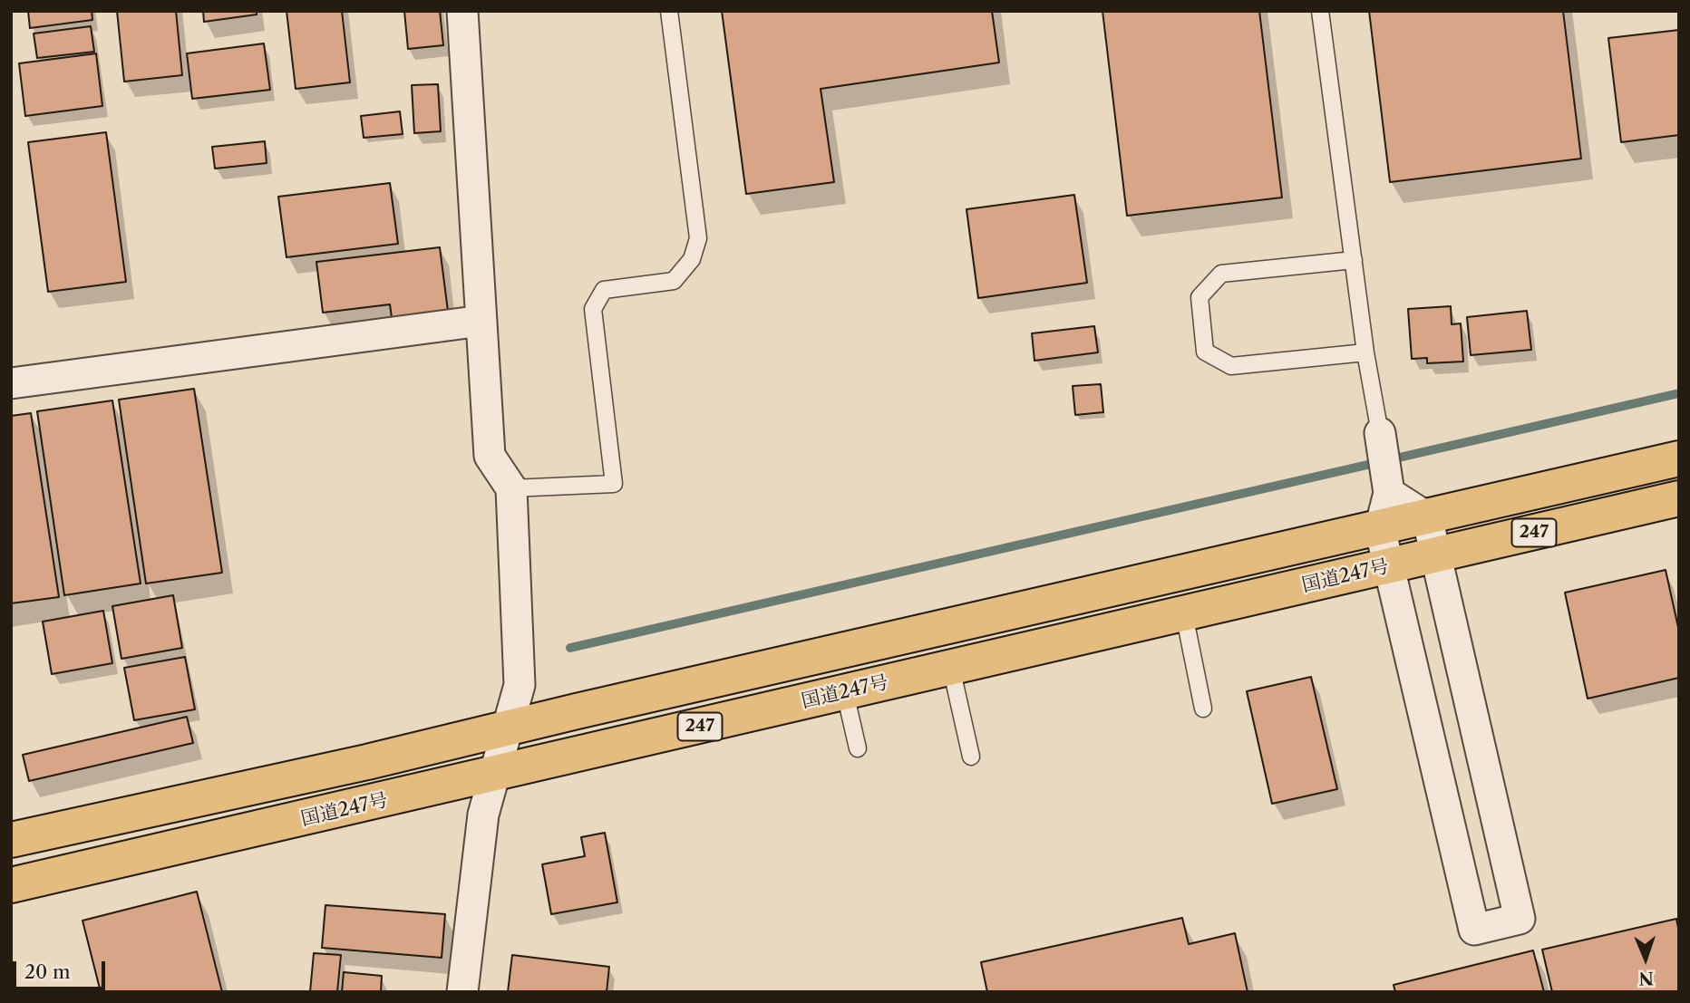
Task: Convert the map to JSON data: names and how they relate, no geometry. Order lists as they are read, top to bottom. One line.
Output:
{"streets":{"highway":["247","国道247号"]},"scale_bar":"20 m","north":"bottom"}
